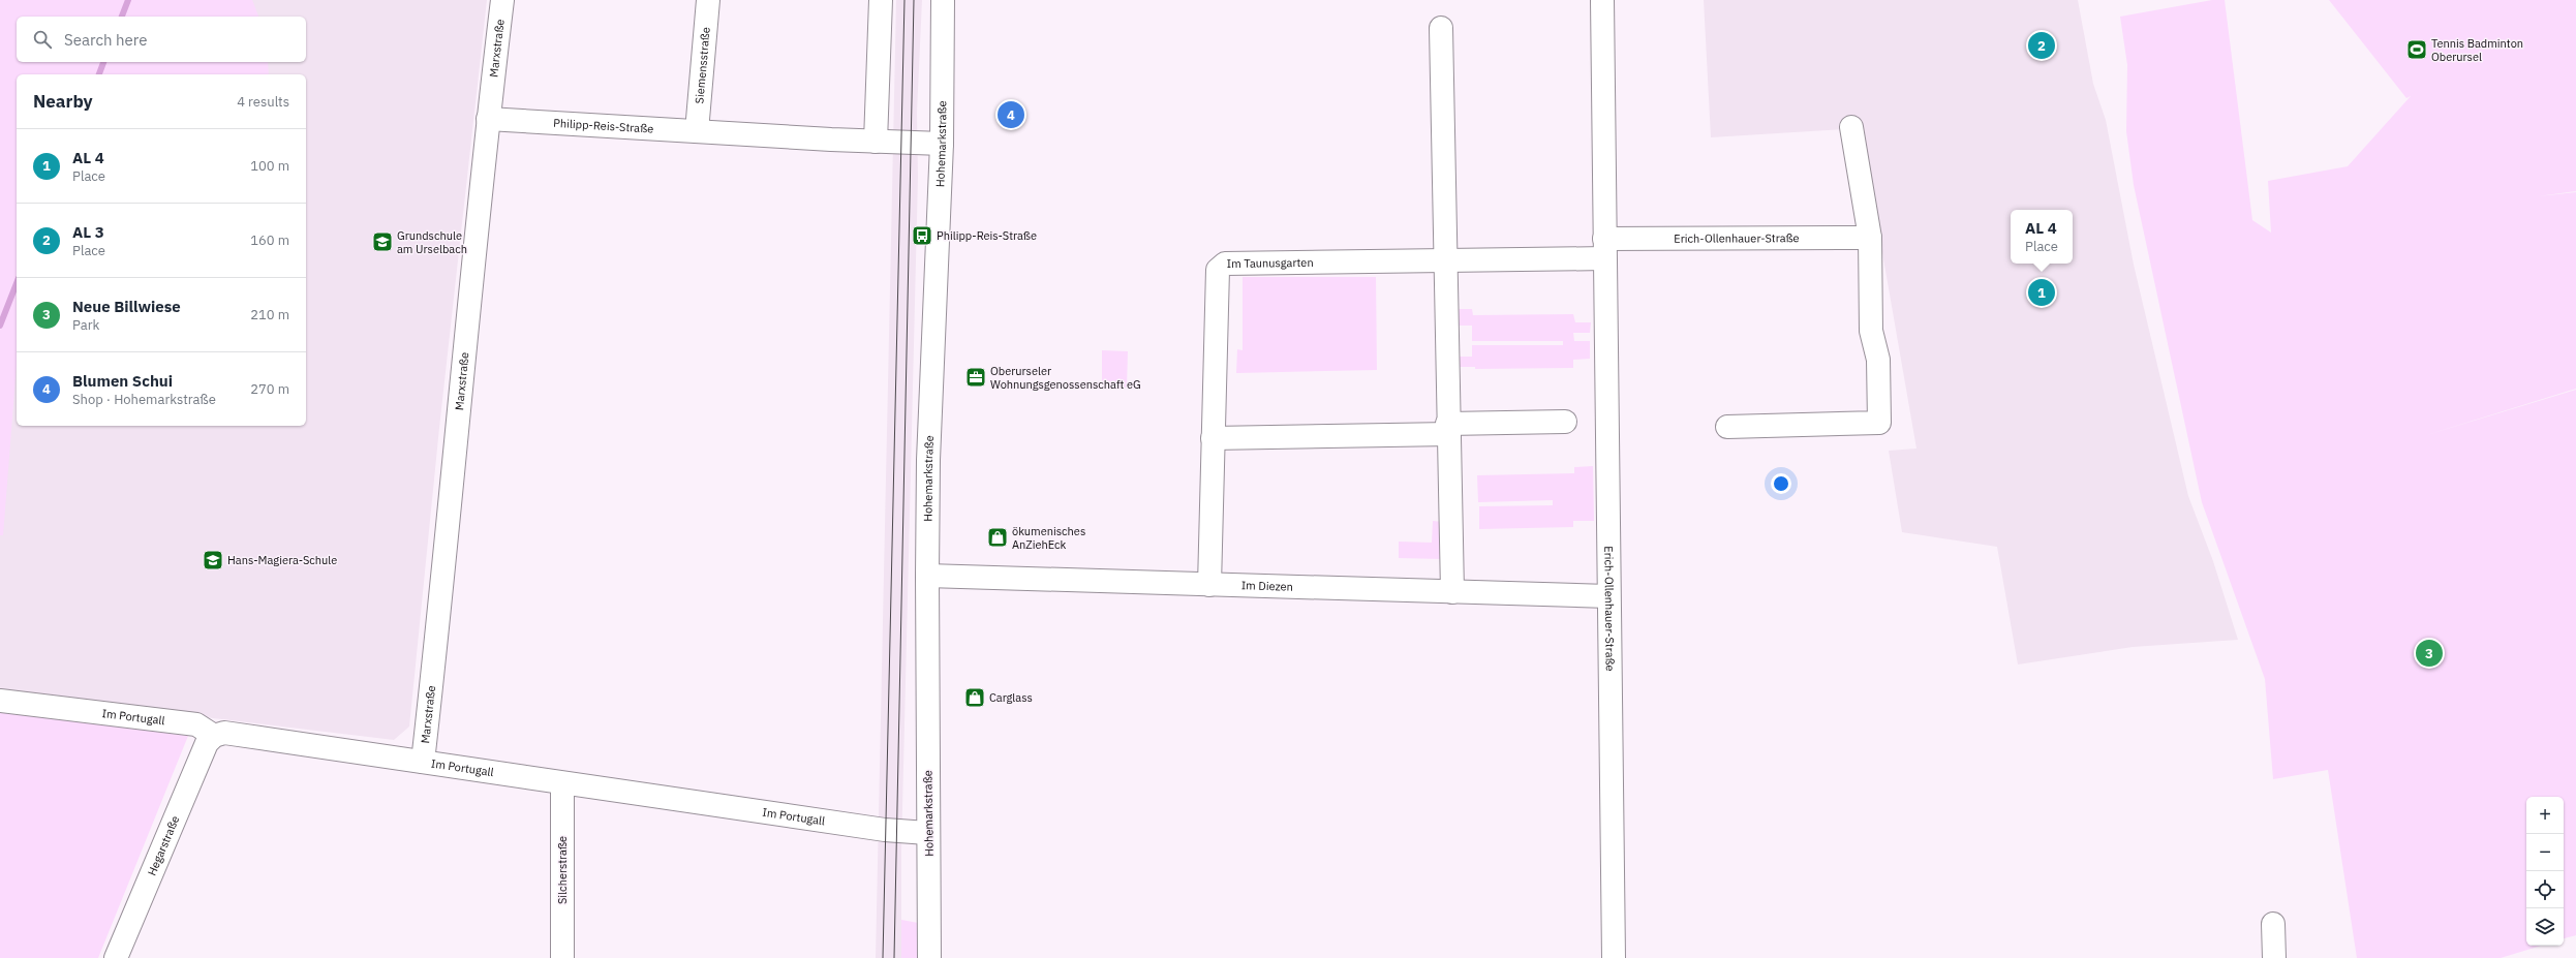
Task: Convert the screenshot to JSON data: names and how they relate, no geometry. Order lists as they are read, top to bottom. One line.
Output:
{"streets":{"street":["Marxstraße","Siemensstraße","Philipp-Reis-Straße","Hohemarkstraße","Erich-Ollenhauer-Straße","Im Taunusgarten","Im Diezen","Im Portugall","Hegarstraße","Silcherstraße"]},"crossings":[["Marxstraße","Philipp-Reis-Straße"],["Marxstraße","Im Portugall"],["Siemensstraße","Philipp-Reis-Straße"],["Philipp-Reis-Straße","Hohemarkstraße"],["Hohemarkstraße","Im Diezen"],["Hohemarkstraße","Im Portugall"],["Erich-Ollenhauer-Straße","Im Taunusgarten"],["Erich-Ollenhauer-Straße","Im Diezen"],["Im Taunusgarten","Im Diezen"],["Im Portugall","Hegarstraße"],["Im Portugall","Silcherstraße"]],"places":{"sports":["Tennis Badminton Oberursel"],"bus stop":["Philipp-Reis-Straße"],"school or university":["Grundschule am Urselbach","Hans-Magiera-Schule"],"office":["Oberurseler Wohnungsgenossenschaft eG"],"shop":["ökumenisches AnZiehEck","Carglass"]},"page":{"search":"Search here","pins":["2","4","1","3"],"heading":["Nearby","4 results"],"list":[{"mark":"1","name":"AL 4","note":"Place","value":"100 m"},{"mark":"2","name":"AL 3","note":"Place","value":"160 m"},{"mark":"3","name":"Neue Billwiese","note":"Park","value":"210 m"},{"mark":"4","name":"Blumen Schui","note":"Shop · Hohemarkstraße","value":"270 m"}],"popup":["AL 4","Place"],"map_buttons":["+","−"]}}
